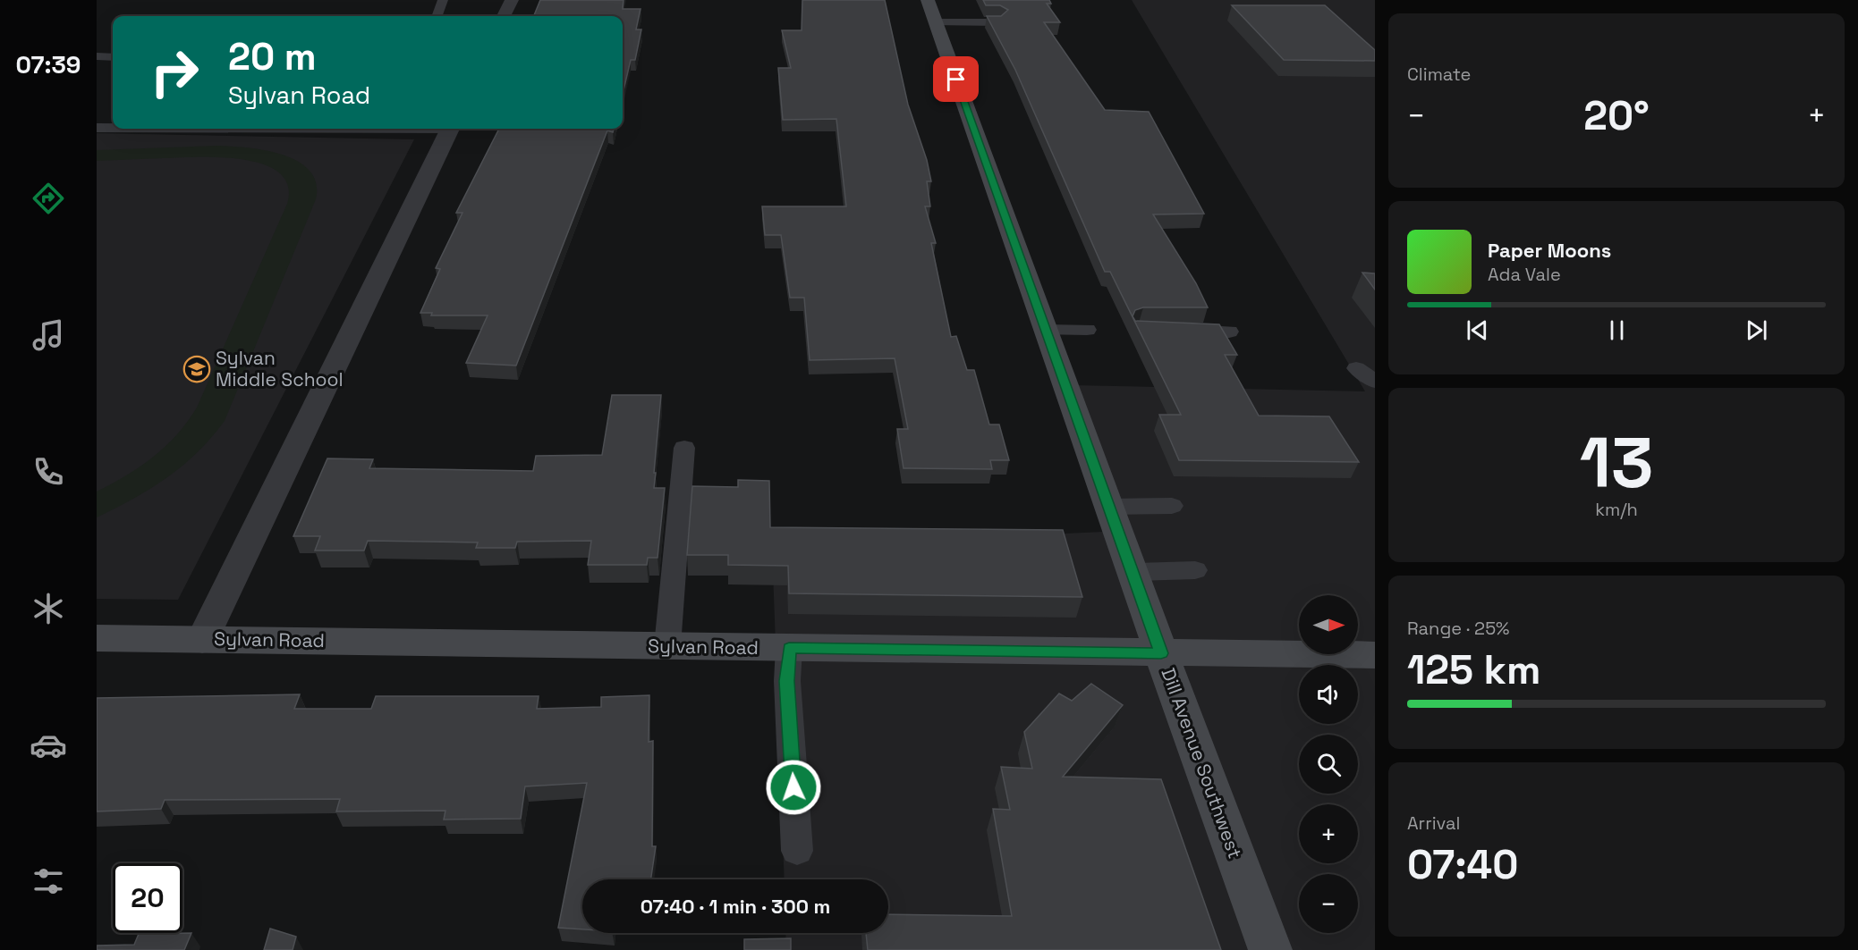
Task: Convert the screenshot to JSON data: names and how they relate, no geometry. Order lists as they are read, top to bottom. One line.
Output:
{"streets":{"main road":["Sylvan Road","Dill Avenue Southwest"]},"crossings":[["Sylvan Road","Dill Avenue Southwest"]],"places":{"school or university":["Sylvan Middle School"]},"north":"right","page":{"tabs":"07:39","tile":["Climate",["13","km/h"],["Range · 25%","125 km"],["Arrival","07:40"]],"turn":["20 m","Sylvan Road"],"heat":["−","20°","+"],"song":["Paper Moons","Ada Vale"],"map_buttons":["+","−"],"limit":"20","trip":"07:40 · 1 min · 300 m"}}
